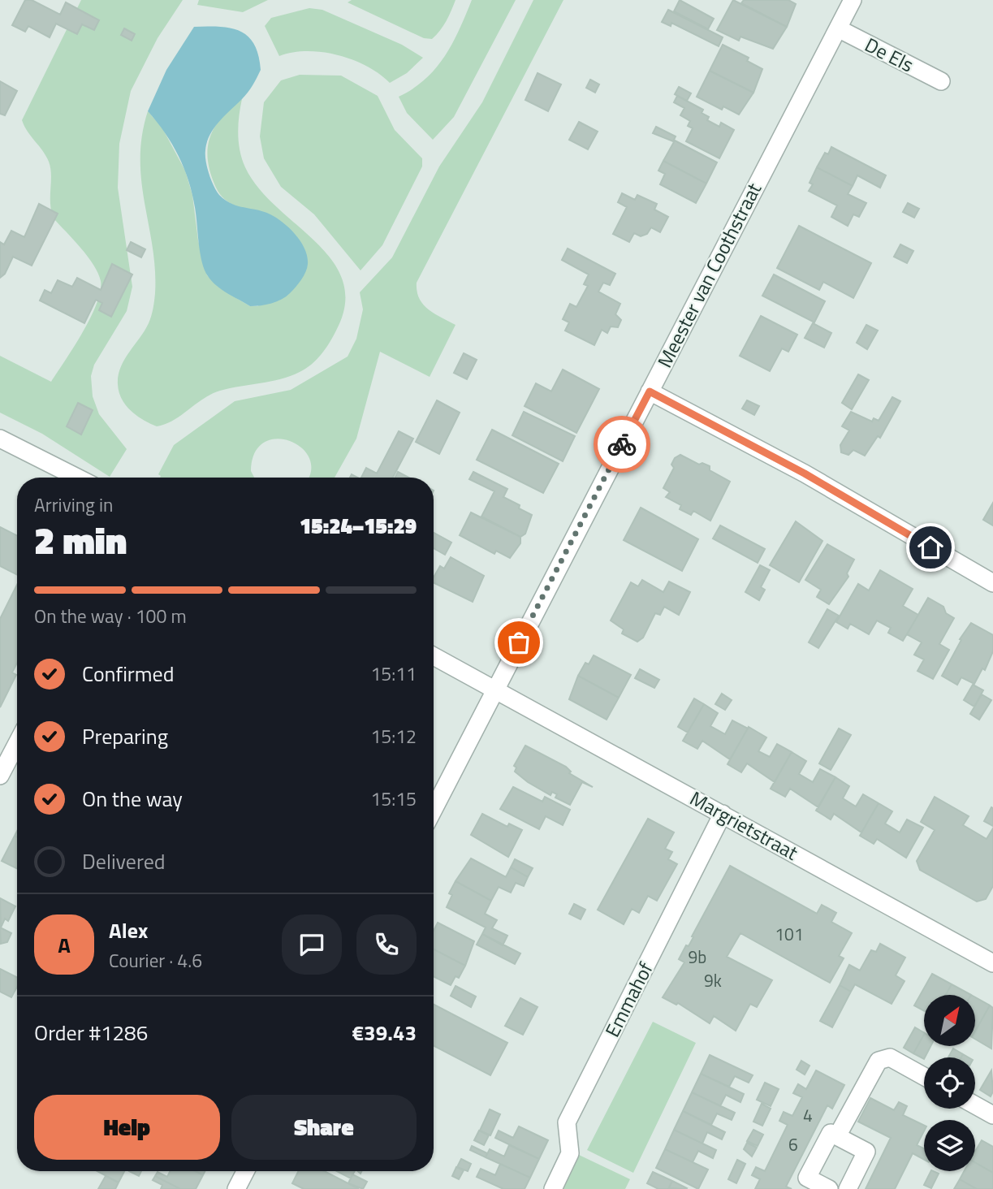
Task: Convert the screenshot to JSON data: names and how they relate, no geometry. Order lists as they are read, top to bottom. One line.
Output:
{"streets":{"street":["De Els","Meester van Coothstraat","Margrietstraat","Emmahof"]},"crossings":[["De Els","Meester van Coothstraat"],["Meester van Coothstraat","Margrietstraat"],["Margrietstraat","Emmahof"]],"house_numbers":["101","9b","9k","4","6"],"north":"top right","page":{"heading":["2 min","Arriving in","15:24–15:29"],"panel":["Alex","Courier · 4.6","Order #1286","€39.43"],"bar":"On the way · 100 m","list":[["Confirmed","15:11"],["Preparing","15:12"],["On the way","15:15"],"Delivered"],"round":"A","buttons":["Help","Share"]}}
